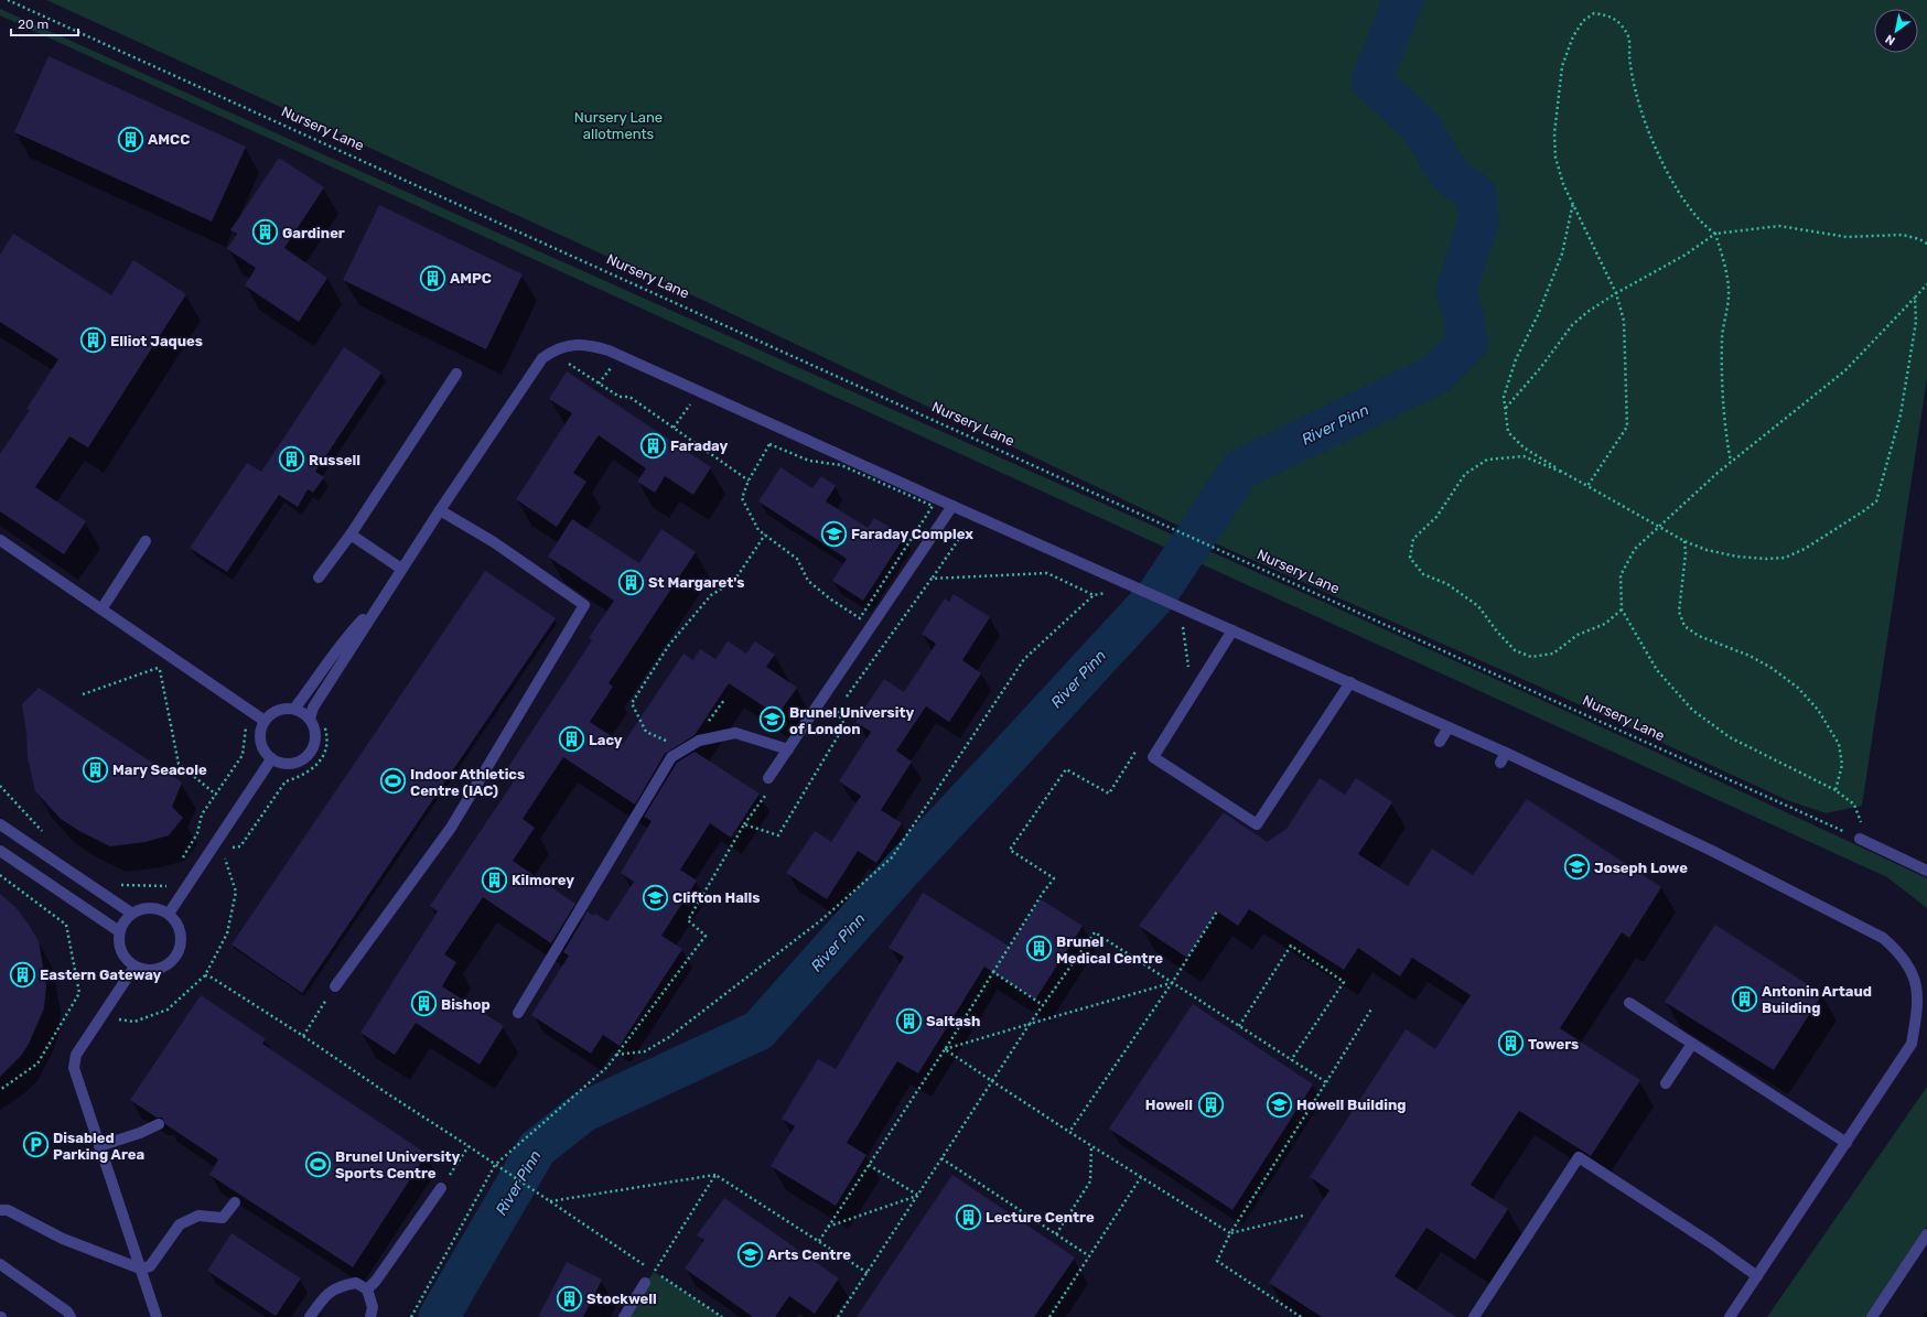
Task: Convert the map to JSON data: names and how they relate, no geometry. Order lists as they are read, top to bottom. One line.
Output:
{"streets":{"path":["Nursery Lane"]},"water":["River Pinn"],"parks":["Nursery Lane allotments"],"places":{"building":["AMCC","Gardiner","AMPC","Elliot Jaques","Faraday","Russell","St Margaret's","Lacy","Mary Seacole","Kilmorey","Brunel Medical Centre","Eastern Gateway","Antonin Artaud Building","Bishop","Saltash","Towers","Howell","Lecture Centre","Stockwell"],"school or university":["Faraday Complex","Brunel University of London","Joseph Lowe","Clifton Halls","Howell Building","Arts Centre"],"sports":["Indoor Athletics Centre (IAC)","Brunel University Sports Centre"],"parking":["Disabled Parking Area"]},"scale_bar":"20 m","north":"bottom left"}
